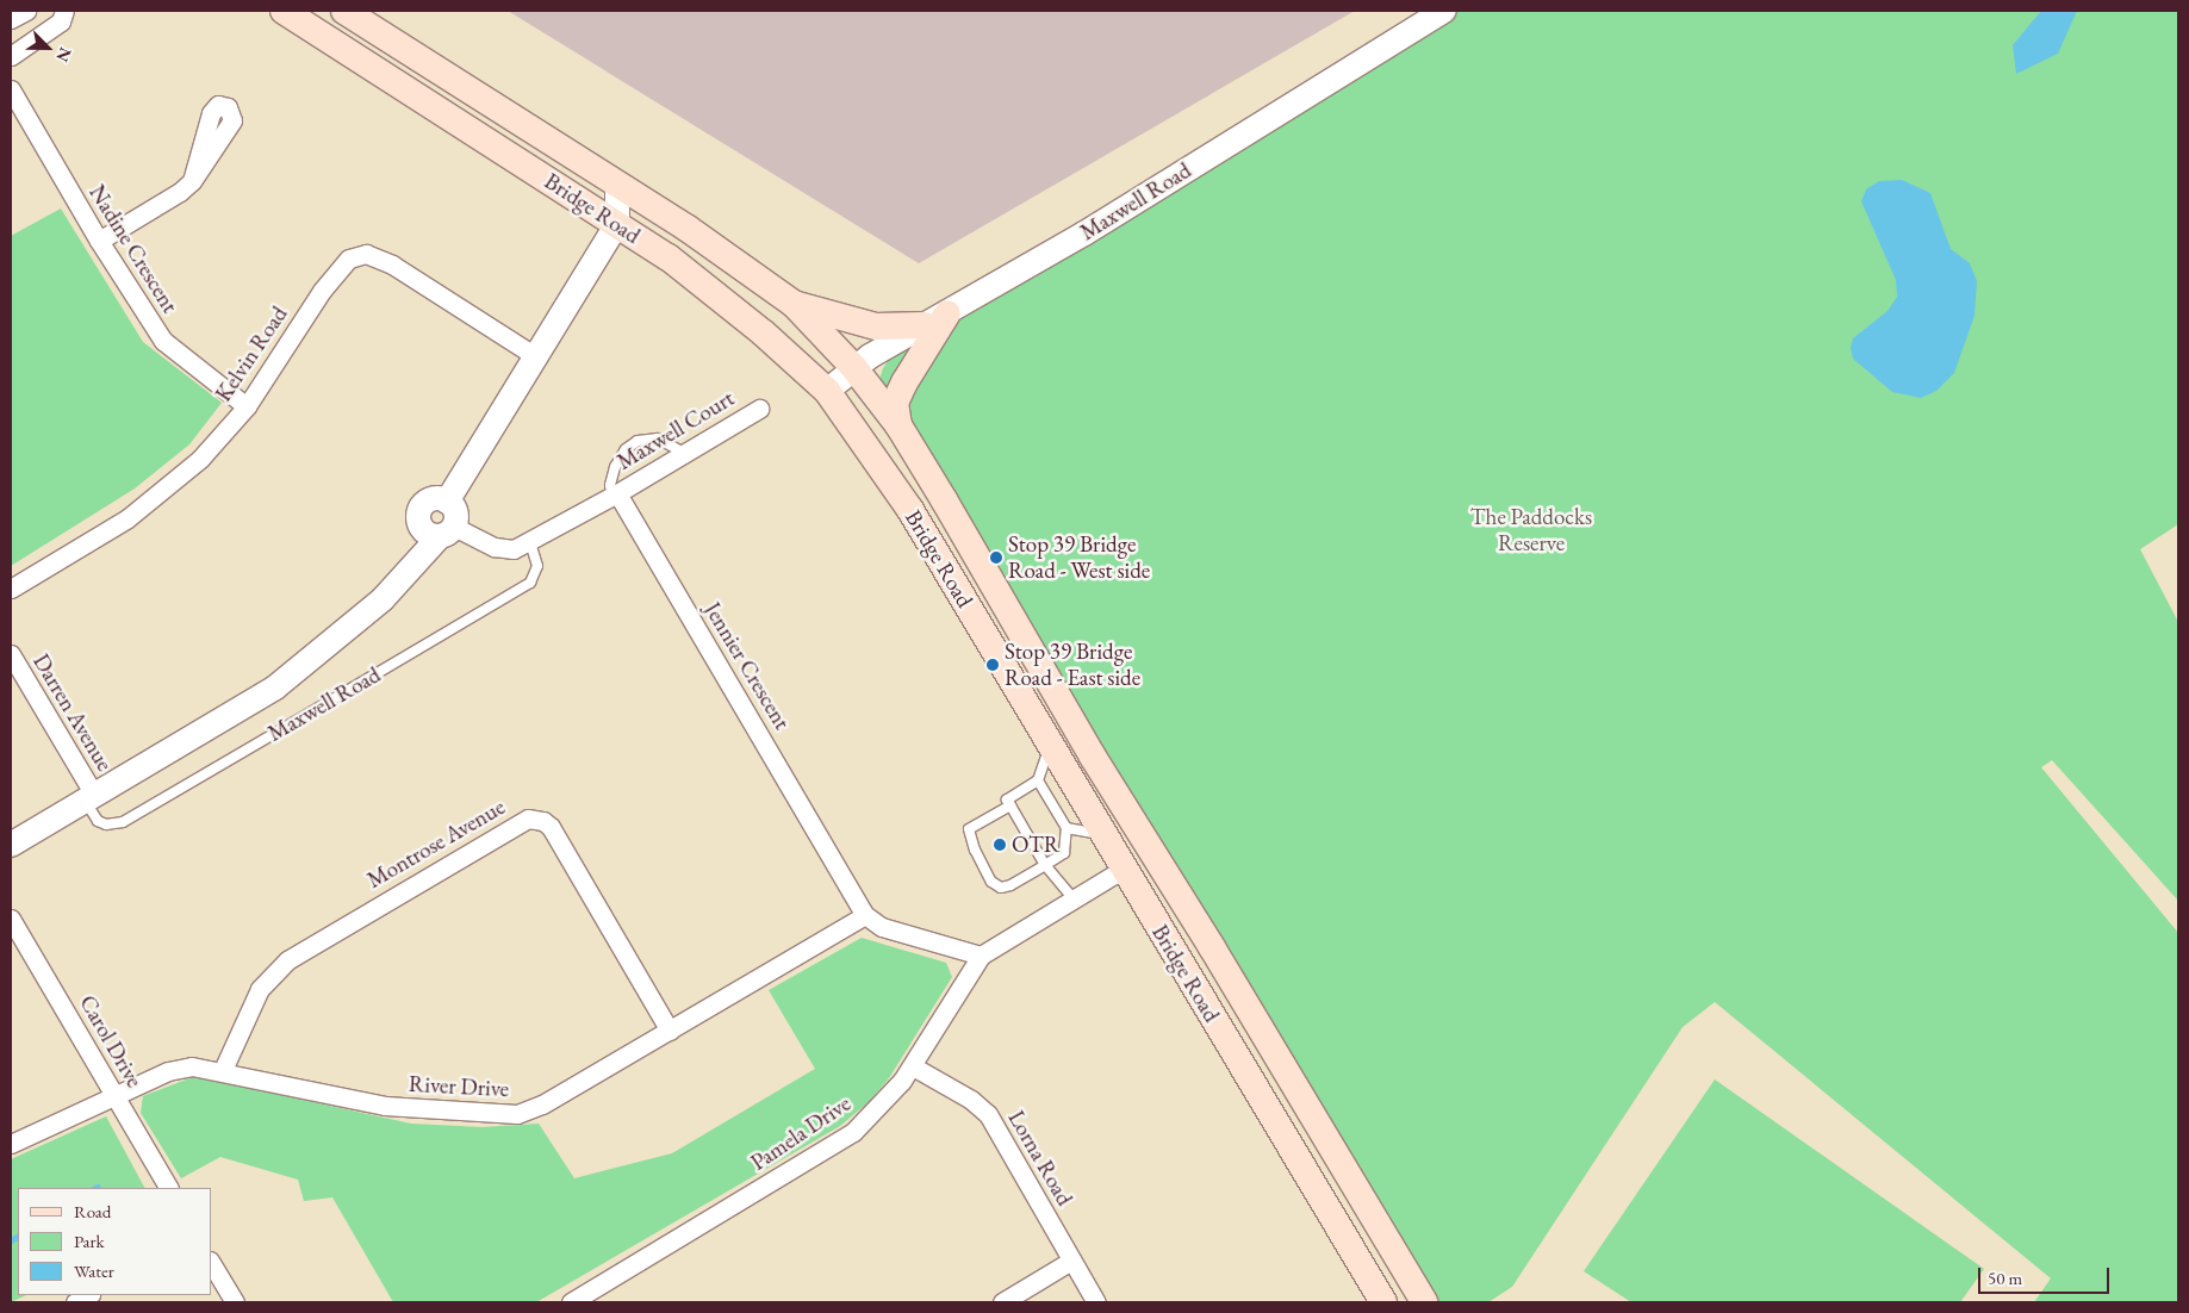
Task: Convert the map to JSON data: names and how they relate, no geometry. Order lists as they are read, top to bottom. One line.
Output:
{"streets":{"main road":["Bridge Road"],"street":["Maxwell Road","Nadine Crescent","Kelvin Road","Maxwell Court","Jennier Crescent","Darren Avenue","Montrose Avenue","Carol Drive","River Drive","Pamela Drive","Lorna Road"]},"crossings":[["Maxwell Road","Bridge Road"],["Maxwell Road","Darren Avenue"],["Bridge Road","Pamela Drive"],["Nadine Crescent","Kelvin Road"],["Maxwell Court","Jennier Crescent"],["Jennier Crescent","River Drive"],["Montrose Avenue","River Drive"],["Carol Drive","River Drive"],["Pamela Drive","Lorna Road"]],"parks":["The Paddocks Reserve"],"places":["Stop 39 Bridge Road - West side","Stop 39 Bridge Road - East side","OTR"],"legend":["Road","Park","Water"],"scale_bar":"50 m","north":"bottom right"}
